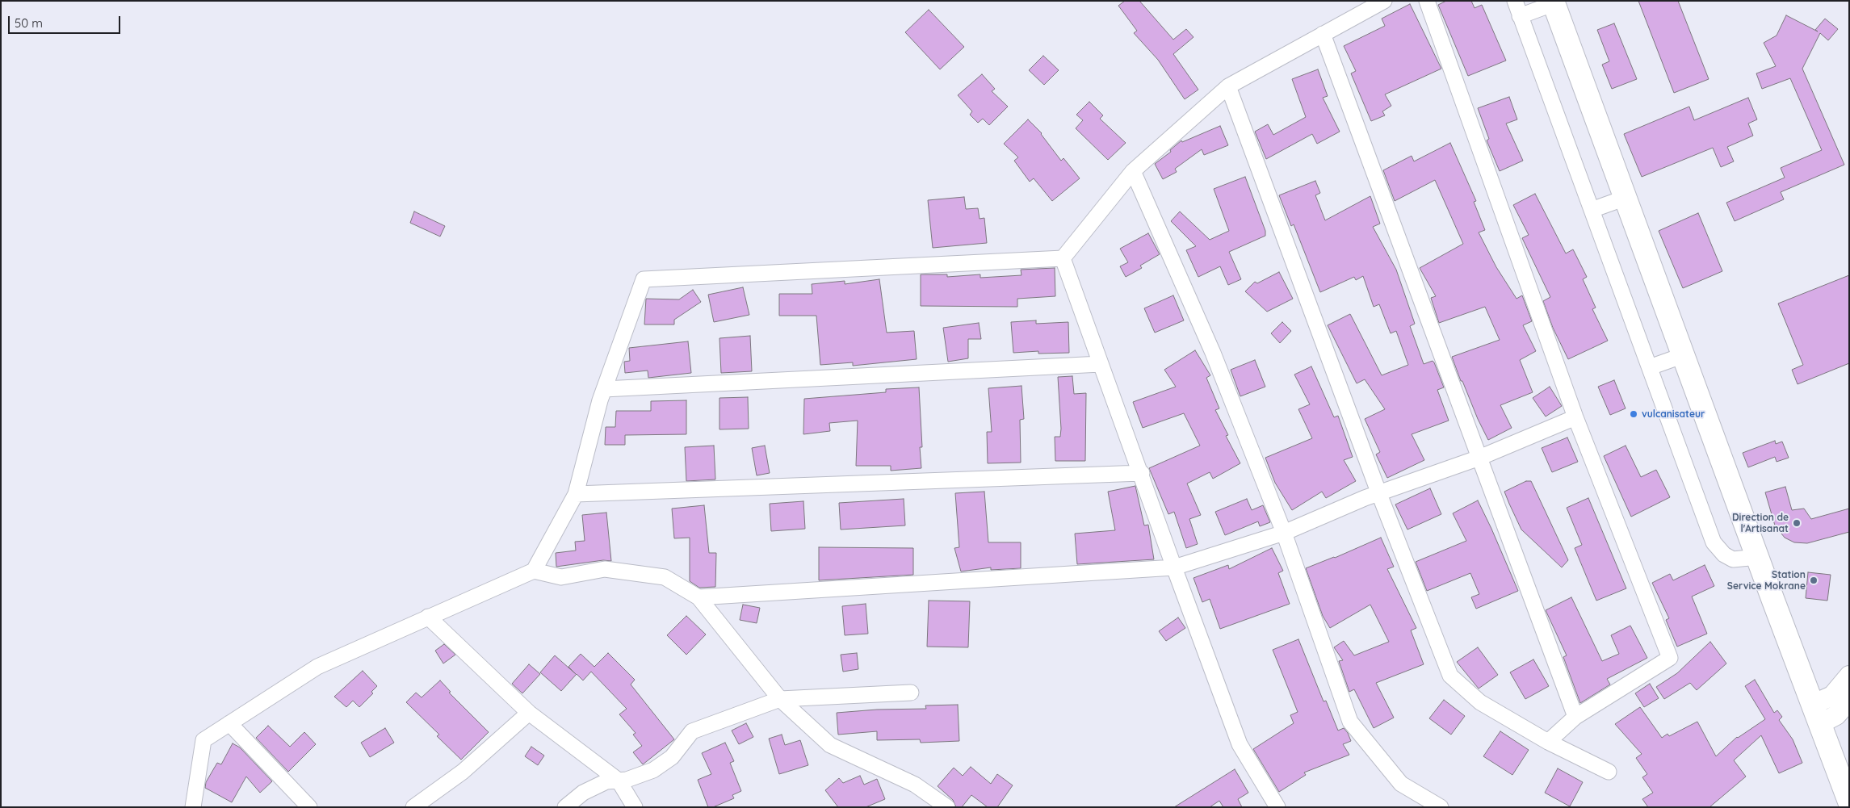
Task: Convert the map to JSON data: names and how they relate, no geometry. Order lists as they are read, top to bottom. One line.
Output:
{"places":["vulcanisateur","Direction de l'Artisanat","Station Service Mokrane"],"scale_bar":"50 m"}
